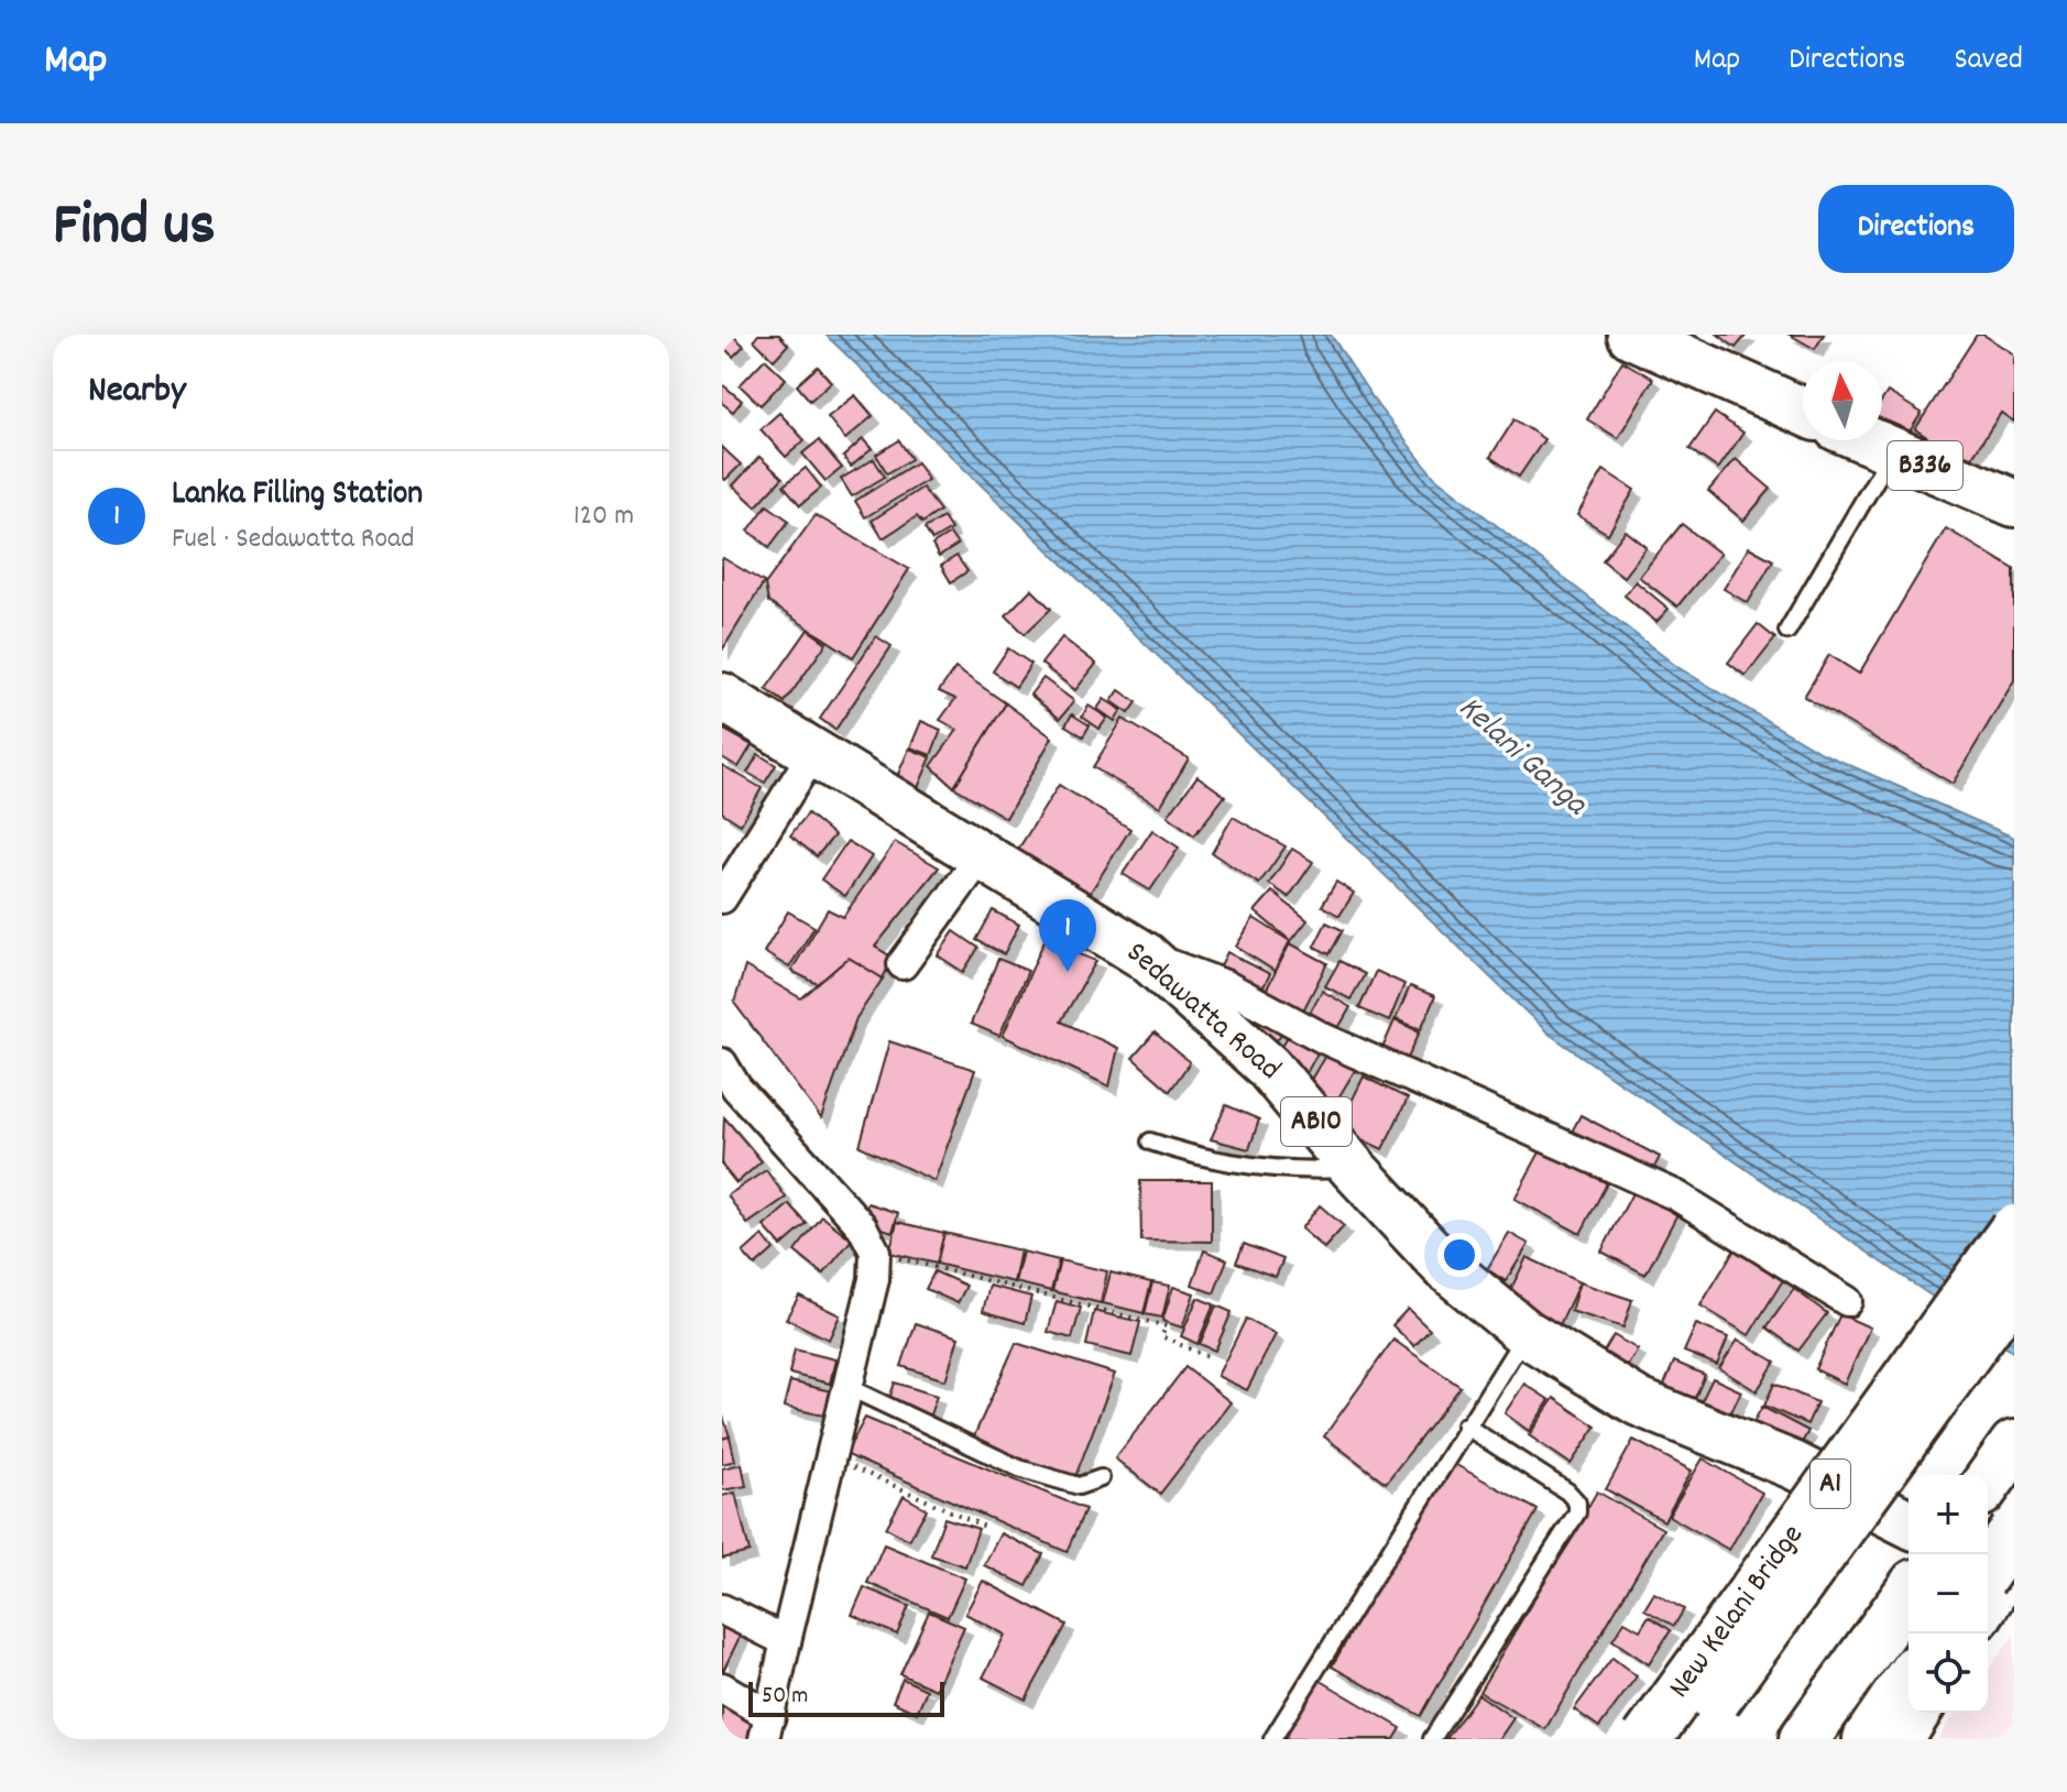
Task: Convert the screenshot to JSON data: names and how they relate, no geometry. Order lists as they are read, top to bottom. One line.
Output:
{"streets":{"highway":["A1","New Kelani Bridge"],"main road":["B336","Sedawatta Road","AB10"]},"water":["Kelani Ganga"],"scale_bar":"50 m","north":"top","page":{"header":"Map","nav":["Map","Directions","Saved"],"title":"Find us","buttons":"Directions","heading":"Nearby","list":[{"mark":"1","name":"Lanka Filling Station","note":"Fuel · Sedawatta Road","value":"120 m"}],"pins":"1","map_buttons":["+","−"],"scale":"50 m"}}
